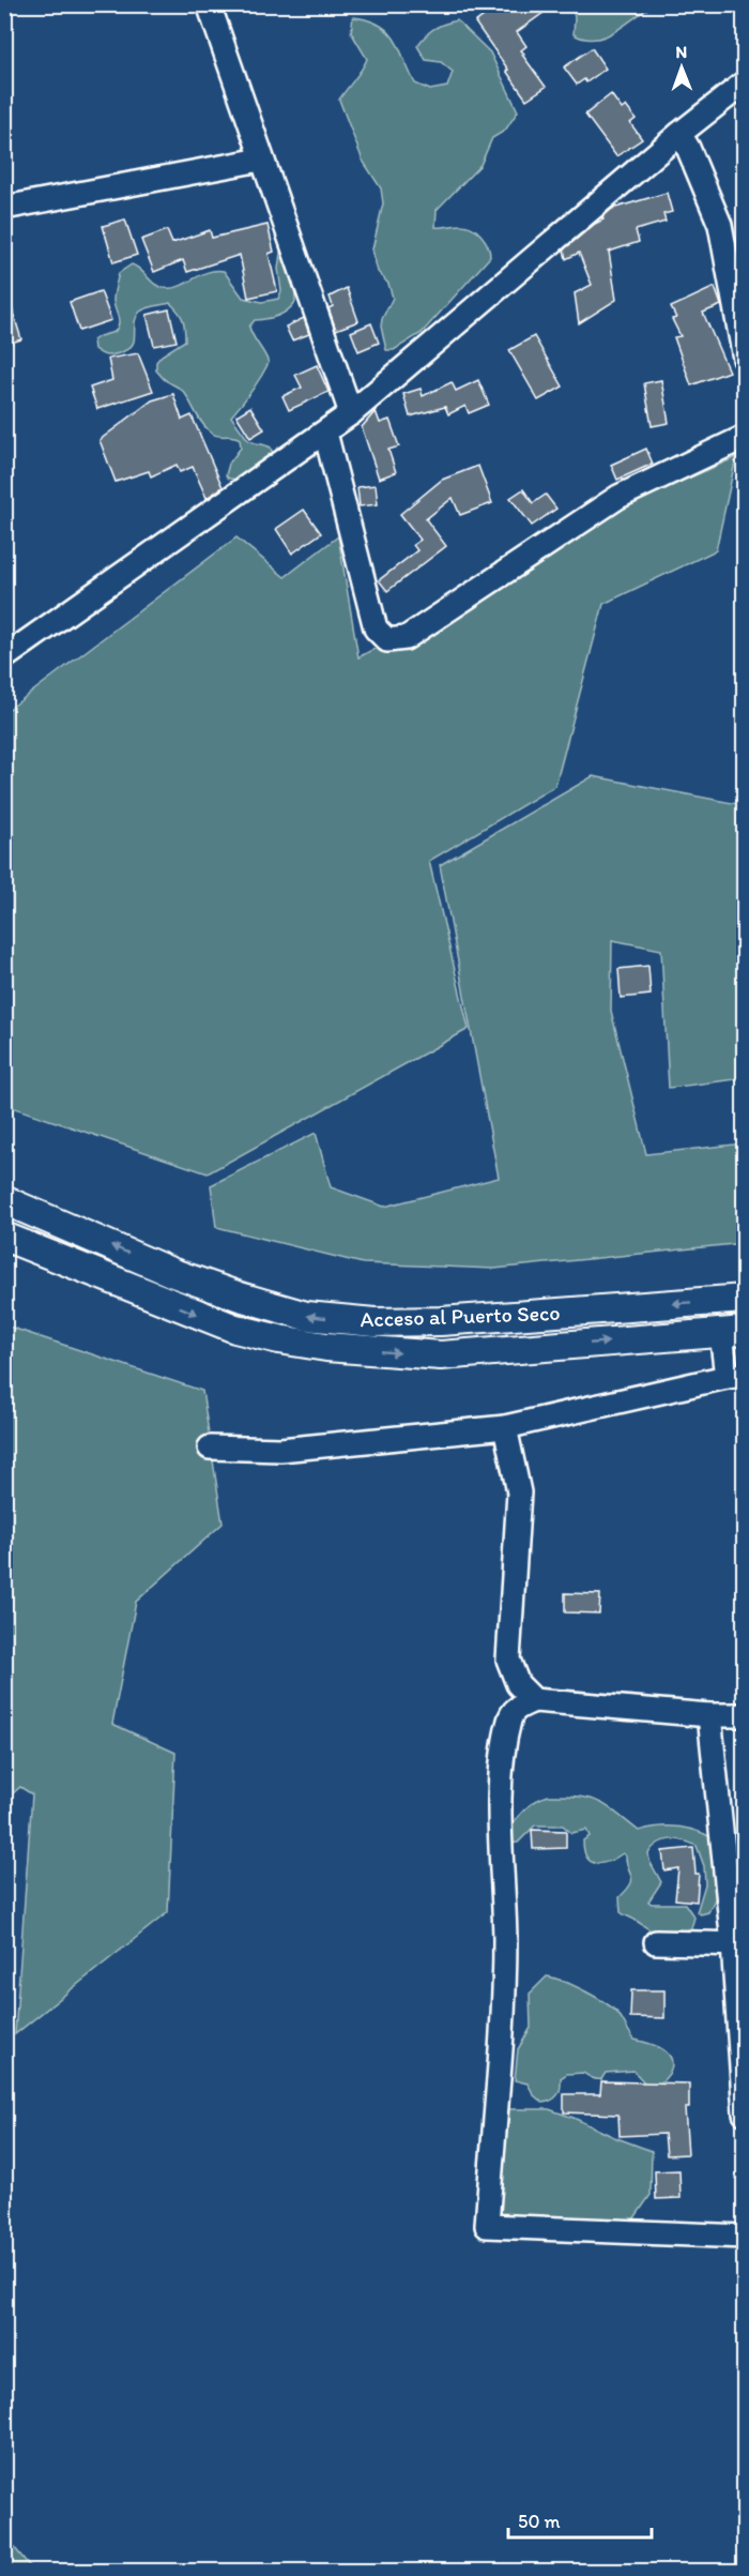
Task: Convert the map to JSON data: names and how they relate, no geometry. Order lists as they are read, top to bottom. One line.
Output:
{"streets":{"main road":["Acceso al Puerto Seco"]},"scale_bar":"50 m","north":"top"}
